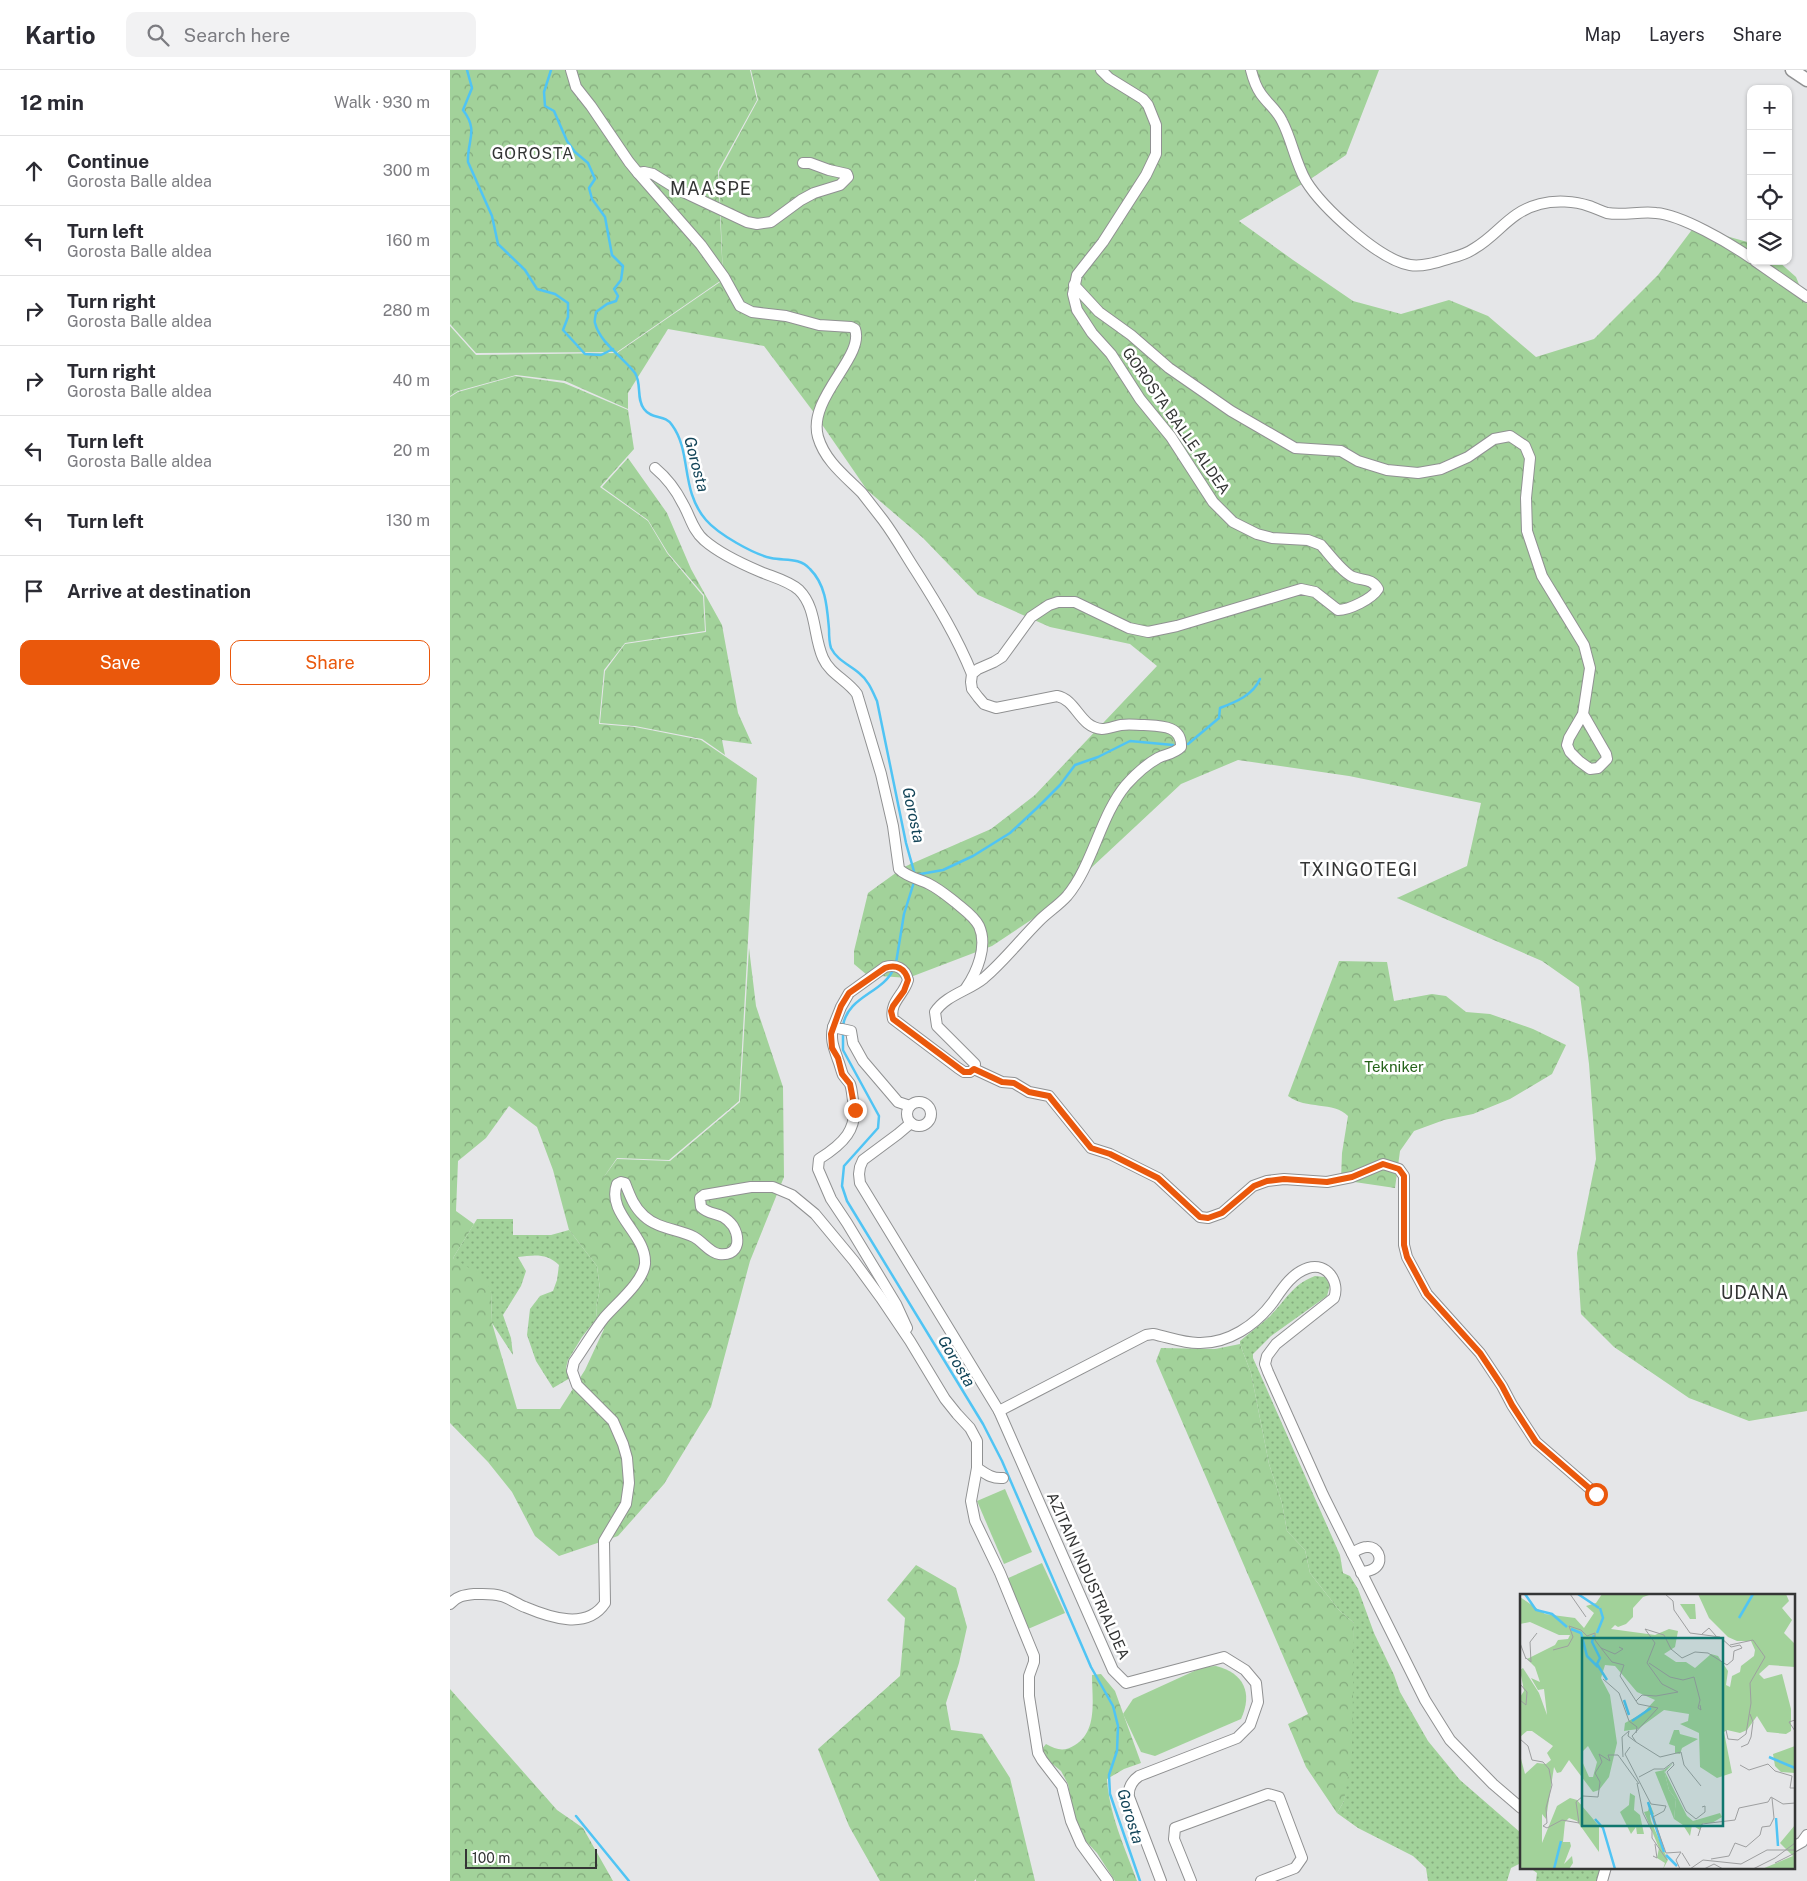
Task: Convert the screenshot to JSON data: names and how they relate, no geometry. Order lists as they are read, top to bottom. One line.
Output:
{"streets":{"street":["GOROSTA BALLE ALDEA","AZITAIN INDUSTRIALDEA"]},"districts":["GOROSTA","MAASPE","TXINGOTEGI","UDANA"],"water":["Gorosta"],"parks":["Tekniker"],"scale_bar":"100 m","page":{"header":"Kartio","search":"Search here","nav":["Map","Layers","Share"],"heading":["12 min","Walk · 930 m"],"map_buttons":["+","−"],"list":[["Continue","Gorosta Balle aldea","300 m"],["Turn left","Gorosta Balle aldea","160 m"],["Turn right","Gorosta Balle aldea","280 m"],["Turn right","Gorosta Balle aldea","40 m"],["Turn left","Gorosta Balle aldea","20 m"],["Turn left","130 m"],"Arrive at destination"],"buttons":["Save","Share"],"scale":"100 m"}}
